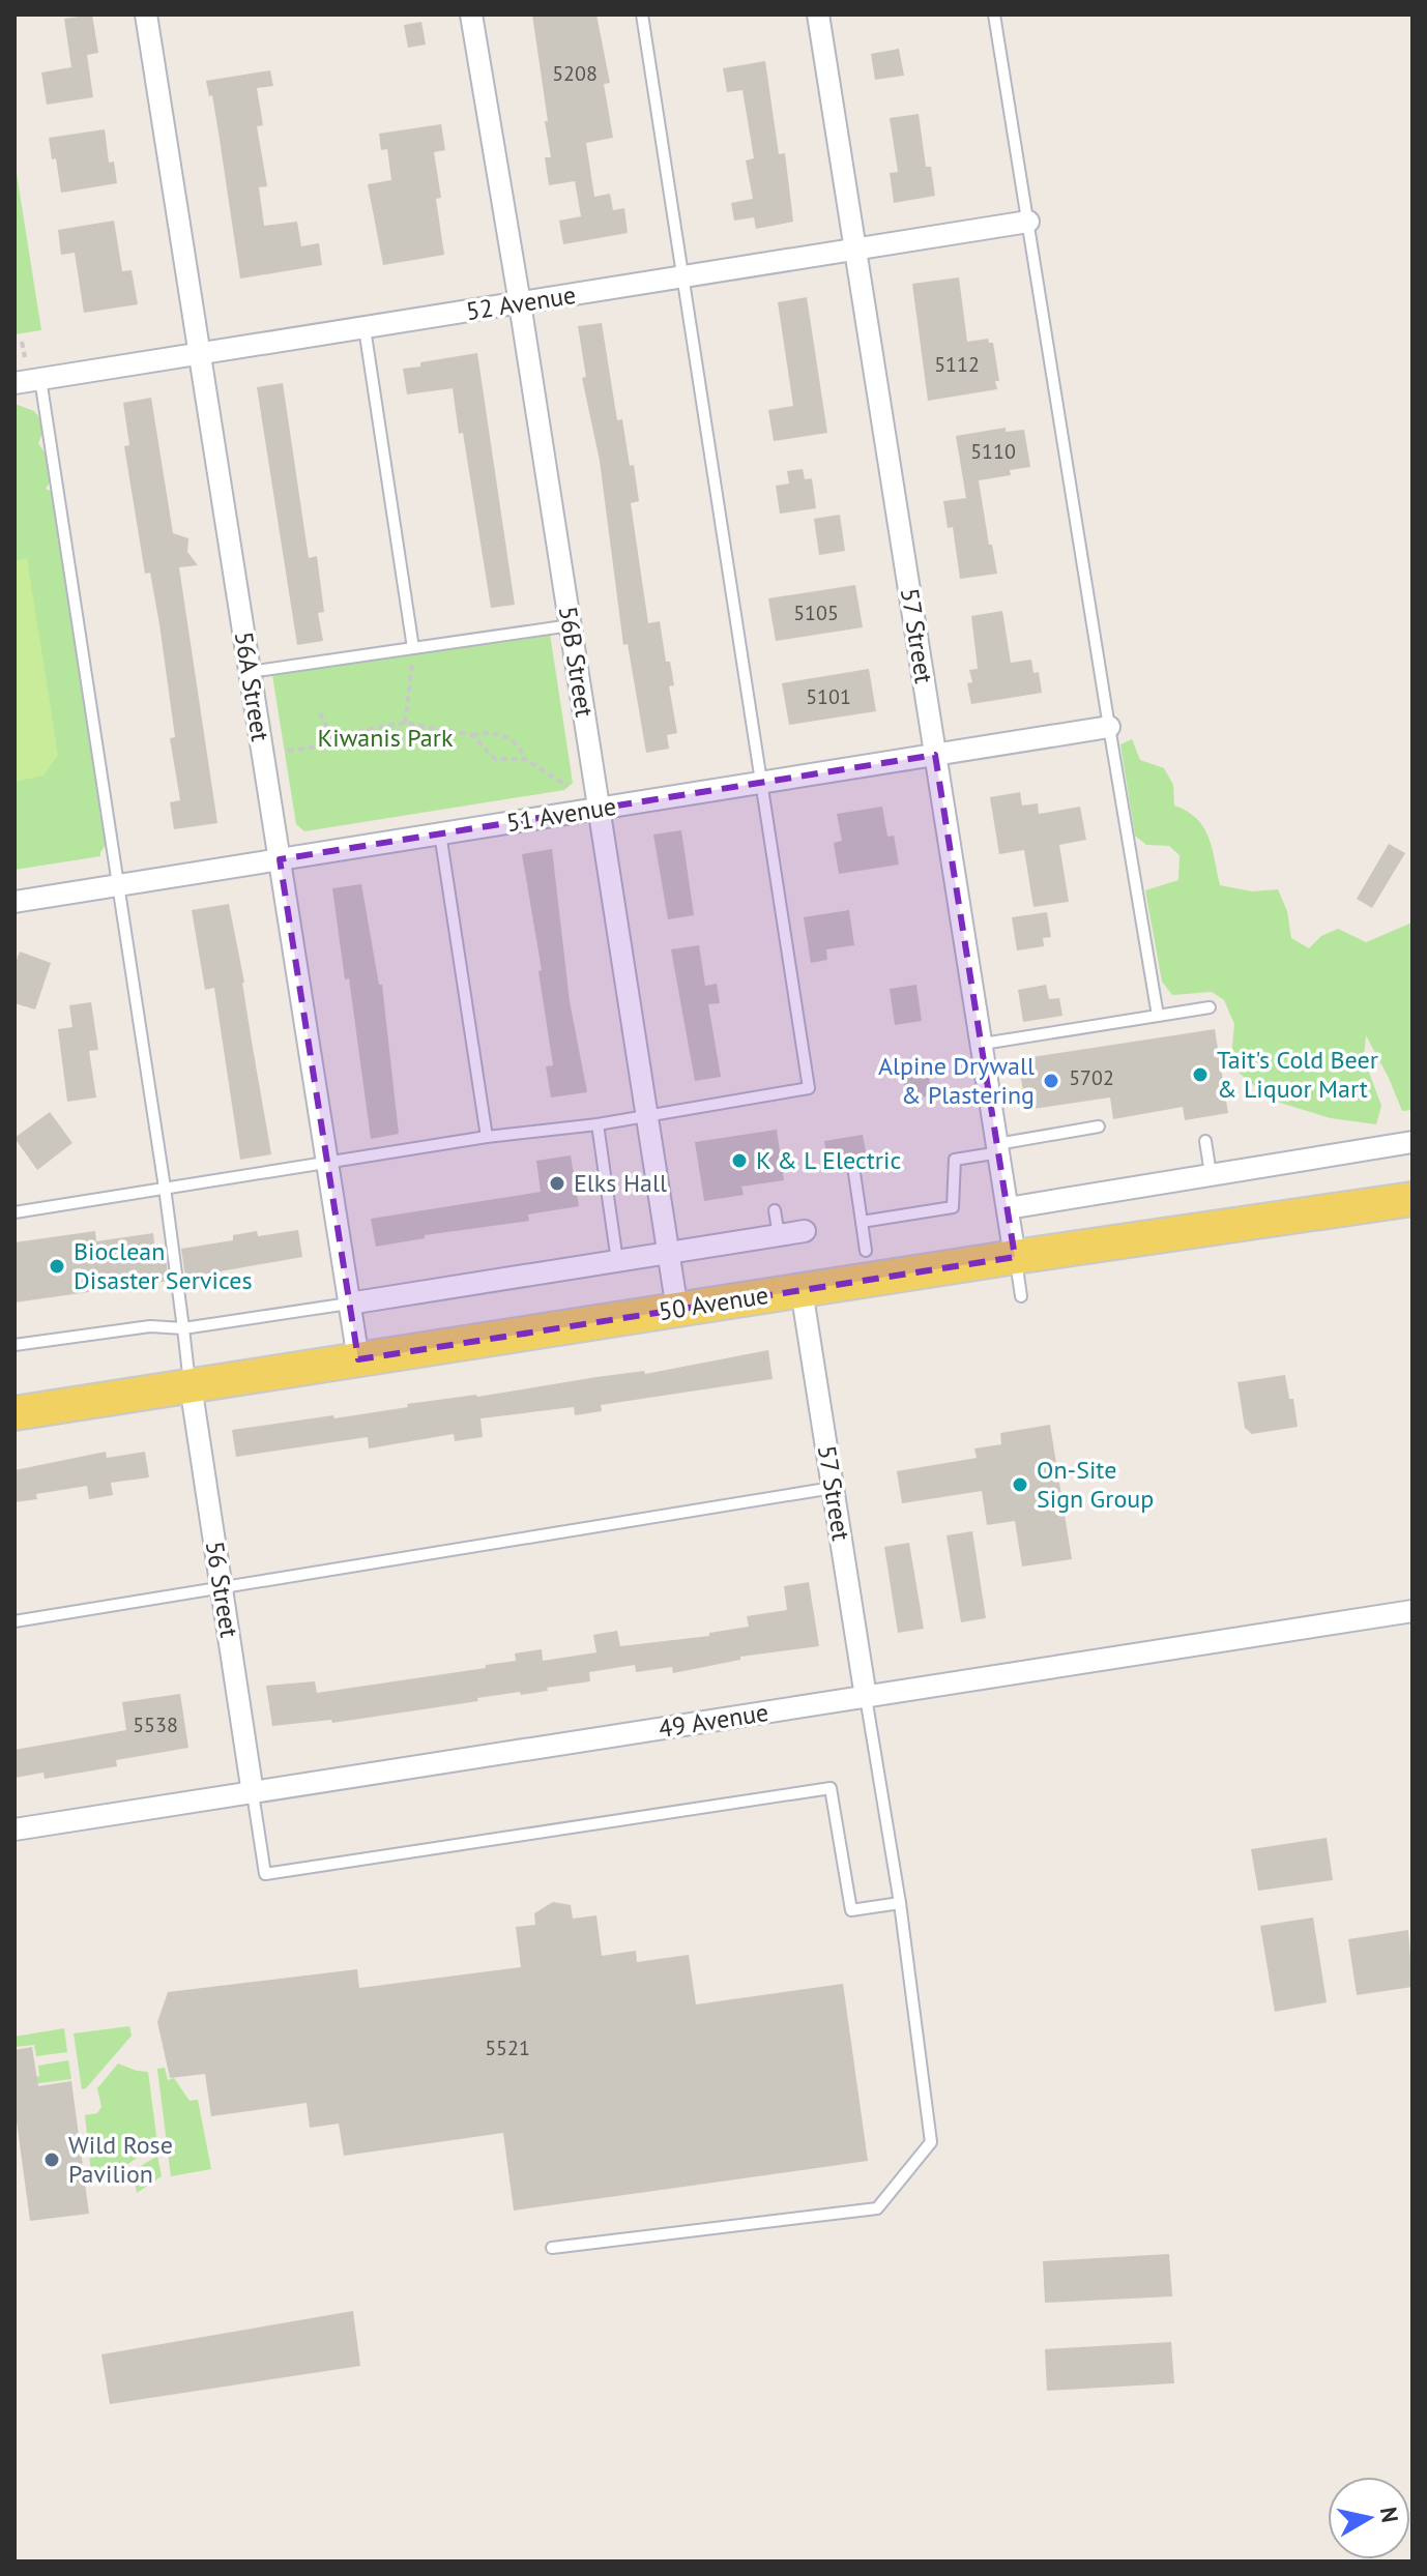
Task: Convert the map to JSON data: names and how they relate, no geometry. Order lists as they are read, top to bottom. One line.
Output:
{"streets":{"main road":["50 Avenue"],"street":["52 Avenue","57 Street","56B Street","56A Street","51 Avenue","56 Street","49 Avenue"]},"crossings":[["52 Avenue","57 Street"],["52 Avenue","56B Street"],["52 Avenue","56A Street"],["57 Street","51 Avenue"],["57 Street","50 Avenue"],["57 Street","49 Avenue"],["56B Street","51 Avenue"],["56B Street","50 Avenue"],["56A Street","51 Avenue"],["56A Street","50 Avenue"],["50 Avenue","56 Street"],["56 Street","49 Avenue"]],"parks":["Kiwanis Park"],"places":["Tait's Cold Beer & Liquor Mart","Alpine Drywall & Plastering","K & L Electric","Elks Hall","Bioclean Disaster Services","On-Site Sign Group","Wild Rose Pavilion"],"house_numbers":["5208","5112","5110","5105","5101","5702","5538","5521"],"north":"right"}
